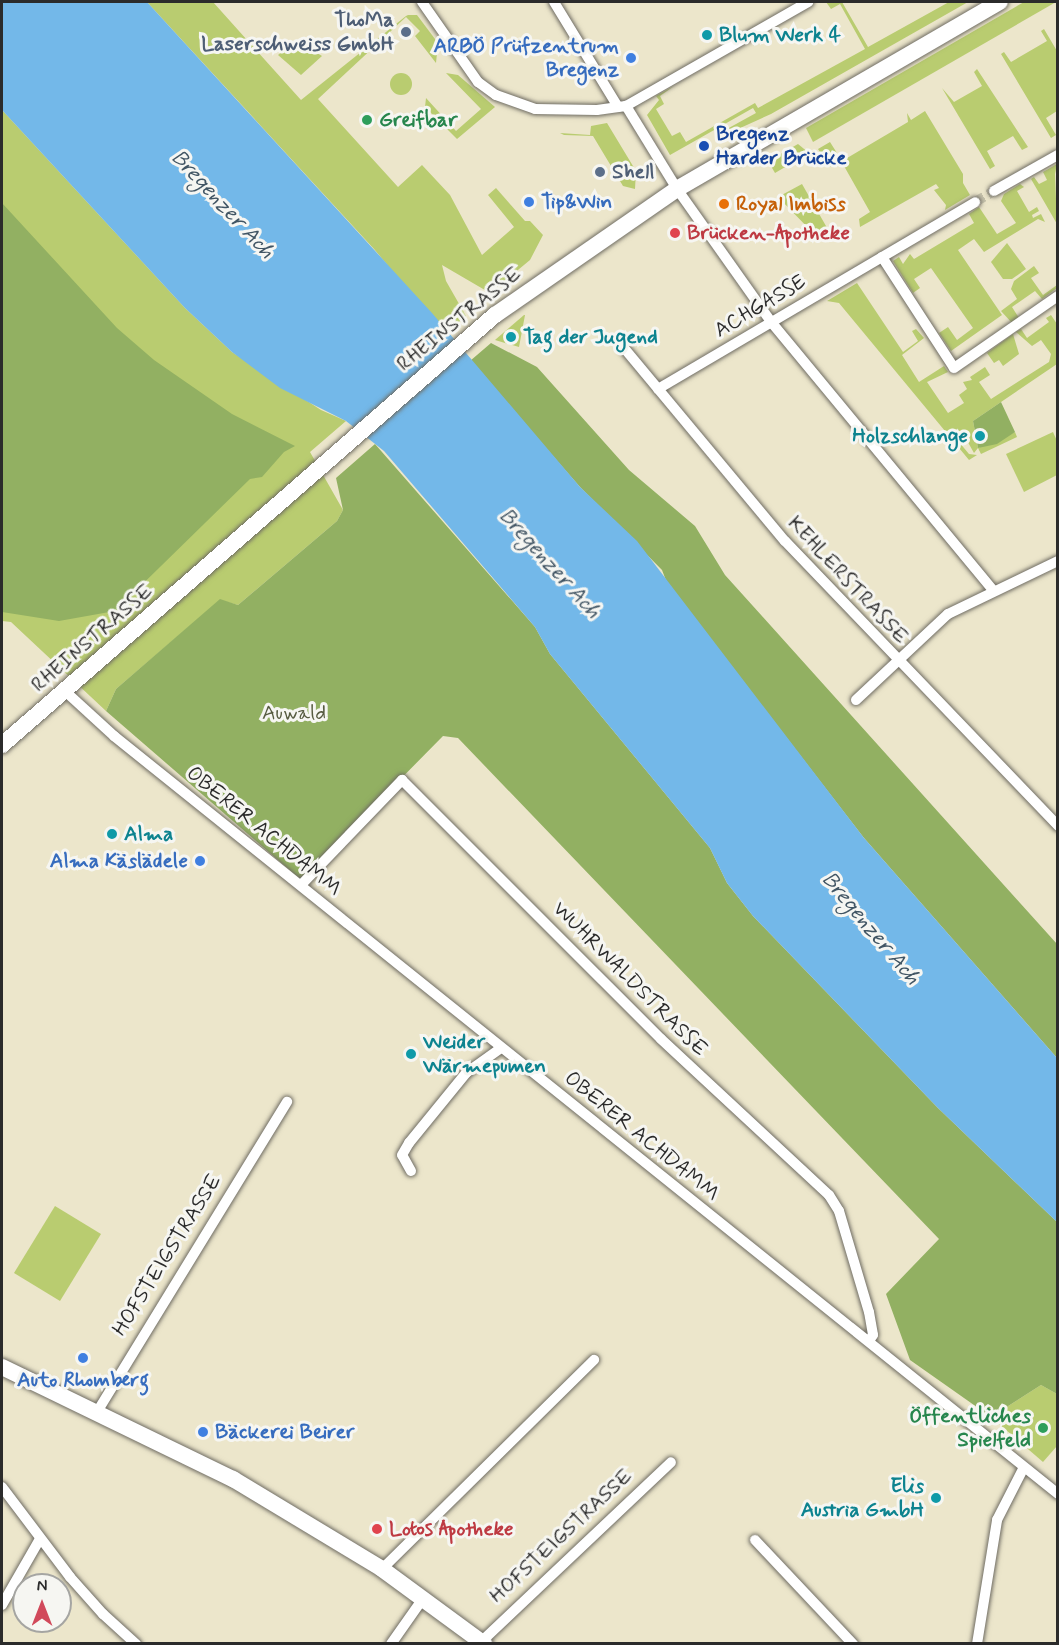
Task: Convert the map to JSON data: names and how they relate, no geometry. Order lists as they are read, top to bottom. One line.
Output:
{"streets":{"main road":["RHEINSTRASSE","HOFSTEIGSTRASSE"],"street":["ACHGASSE","KEHLERSTRASSE","OBERER ACHDAMM","WUHRWALDSTRASSE"]},"crossings":[["ACHGASSE","KEHLERSTRASSE"],["RHEINSTRASSE","OBERER ACHDAMM"],["OBERER ACHDAMM","WUHRWALDSTRASSE"]],"water":["Bregenzer Ach"],"parks":["Auwald"],"places":["ThoMa Laserschweiss GmbH","Blum Werk 4","ARBÖ Prüfzentrum Bregenz","Greifbar","Bregenz Harder Brücke","Shell","Tip&Win","Royal Imbiss","Brücken-Apotheke","Tag der Jugend","Holzschlange","Alma","Alma Käslädele","Weider Wärmepumen","Auto Rhomberg","Öffentliches Spielfeld","Bäckerei Beirer","Elis Austria GmbH","Lotos Apotheke"],"north":"top"}
